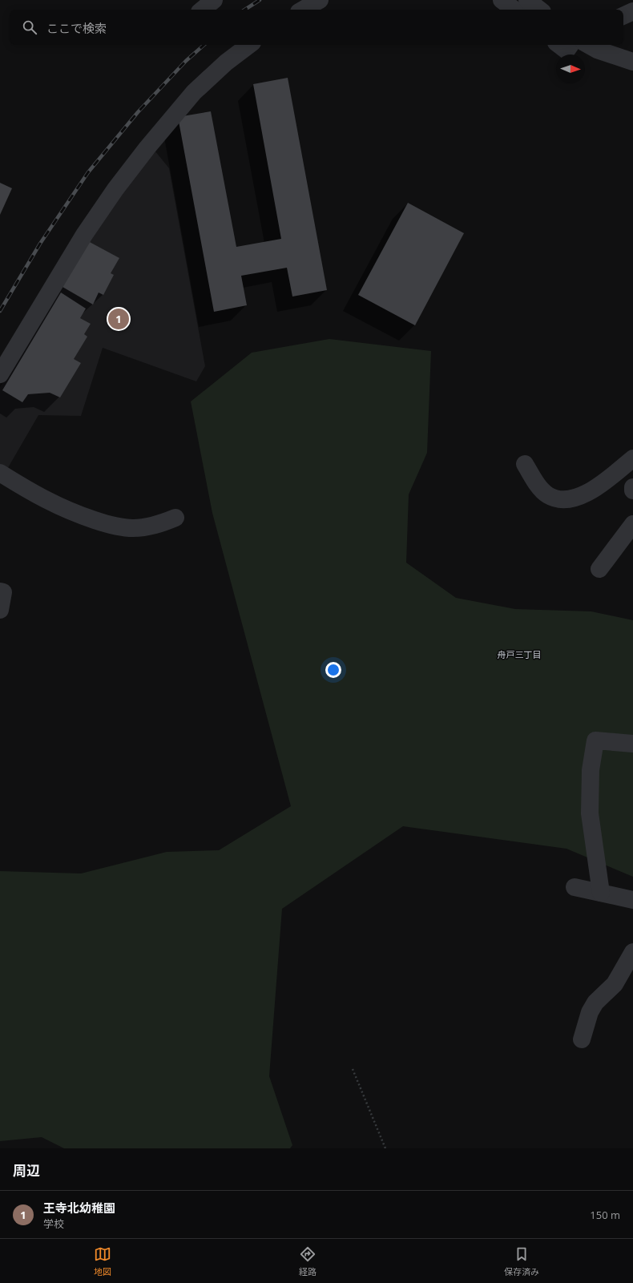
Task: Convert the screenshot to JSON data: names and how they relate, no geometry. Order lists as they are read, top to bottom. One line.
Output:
{"districts":["舟戸三丁目"],"north":"right","page":{"search":"ここで検索","pins":"1","heading":"周辺","list":[{"mark":"1","name":"王寺北幼稚園","note":"学校","value":"150 m"}],"nav":["地図","経路","保存済み"]}}
